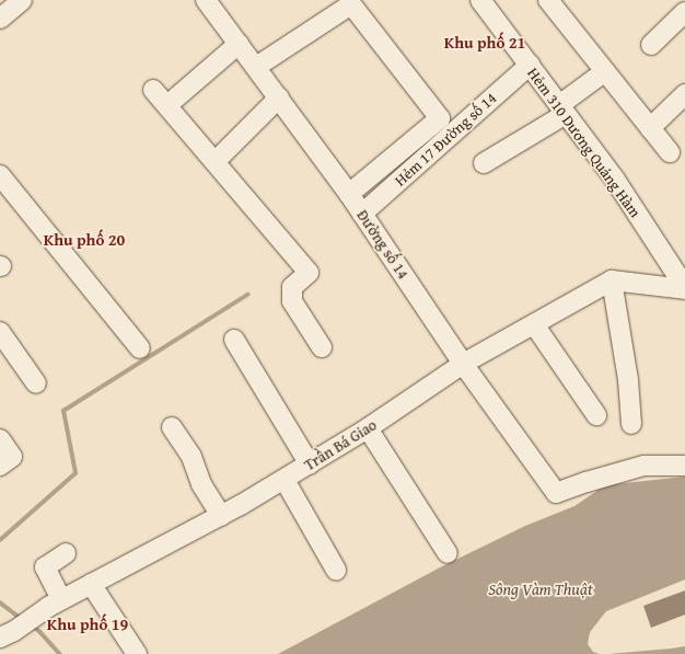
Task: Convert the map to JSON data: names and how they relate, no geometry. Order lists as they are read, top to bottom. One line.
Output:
{"streets":{"street":["Hẻm 17 Đường số 14","Hẻm 310 Dương Quảng Hàm","Đường số 14","Trần Bá Giao"]},"crossings":[["Hẻm 17 Đường số 14","Hẻm 310 Dương Quảng Hàm"],["Hẻm 17 Đường số 14","Đường số 14"],["Đường số 14","Trần Bá Giao"]],"districts":["Khu phố 21","Khu phố 20","Khu phố 19"],"water":["Sông Vàm Thuật"]}
